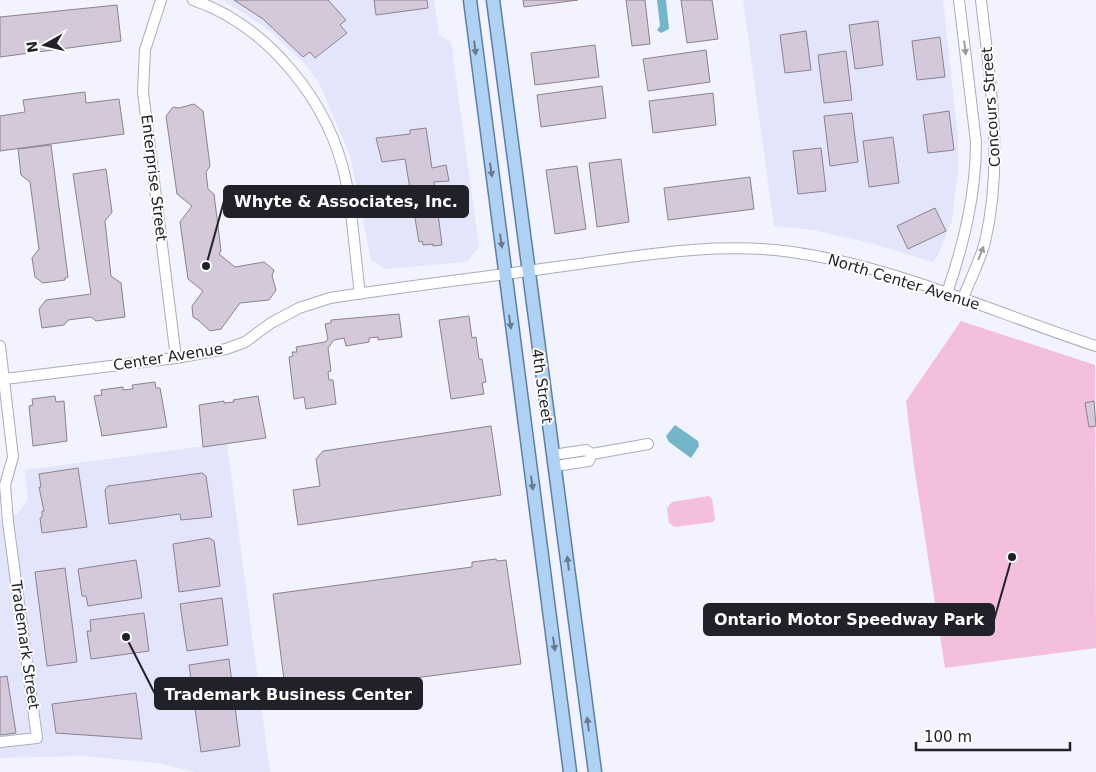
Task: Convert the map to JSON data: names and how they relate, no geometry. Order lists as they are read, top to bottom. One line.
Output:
{"streets":{"main road":["4th Street"],"street":["Concours Street","Enterprise Street","North Center Avenue","Center Avenue","Trademark Street"]},"crossings":[["Concours Street","North Center Avenue"],["Enterprise Street","Center Avenue"],["North Center Avenue","Center Avenue"],["North Center Avenue","4th Street"],["Center Avenue","4th Street"],["Center Avenue","Trademark Street"]],"places":["Whyte & Associates, Inc.","Ontario Motor Speedway Park","Trademark Business Center"],"scale_bar":"100 m","north":"left"}
